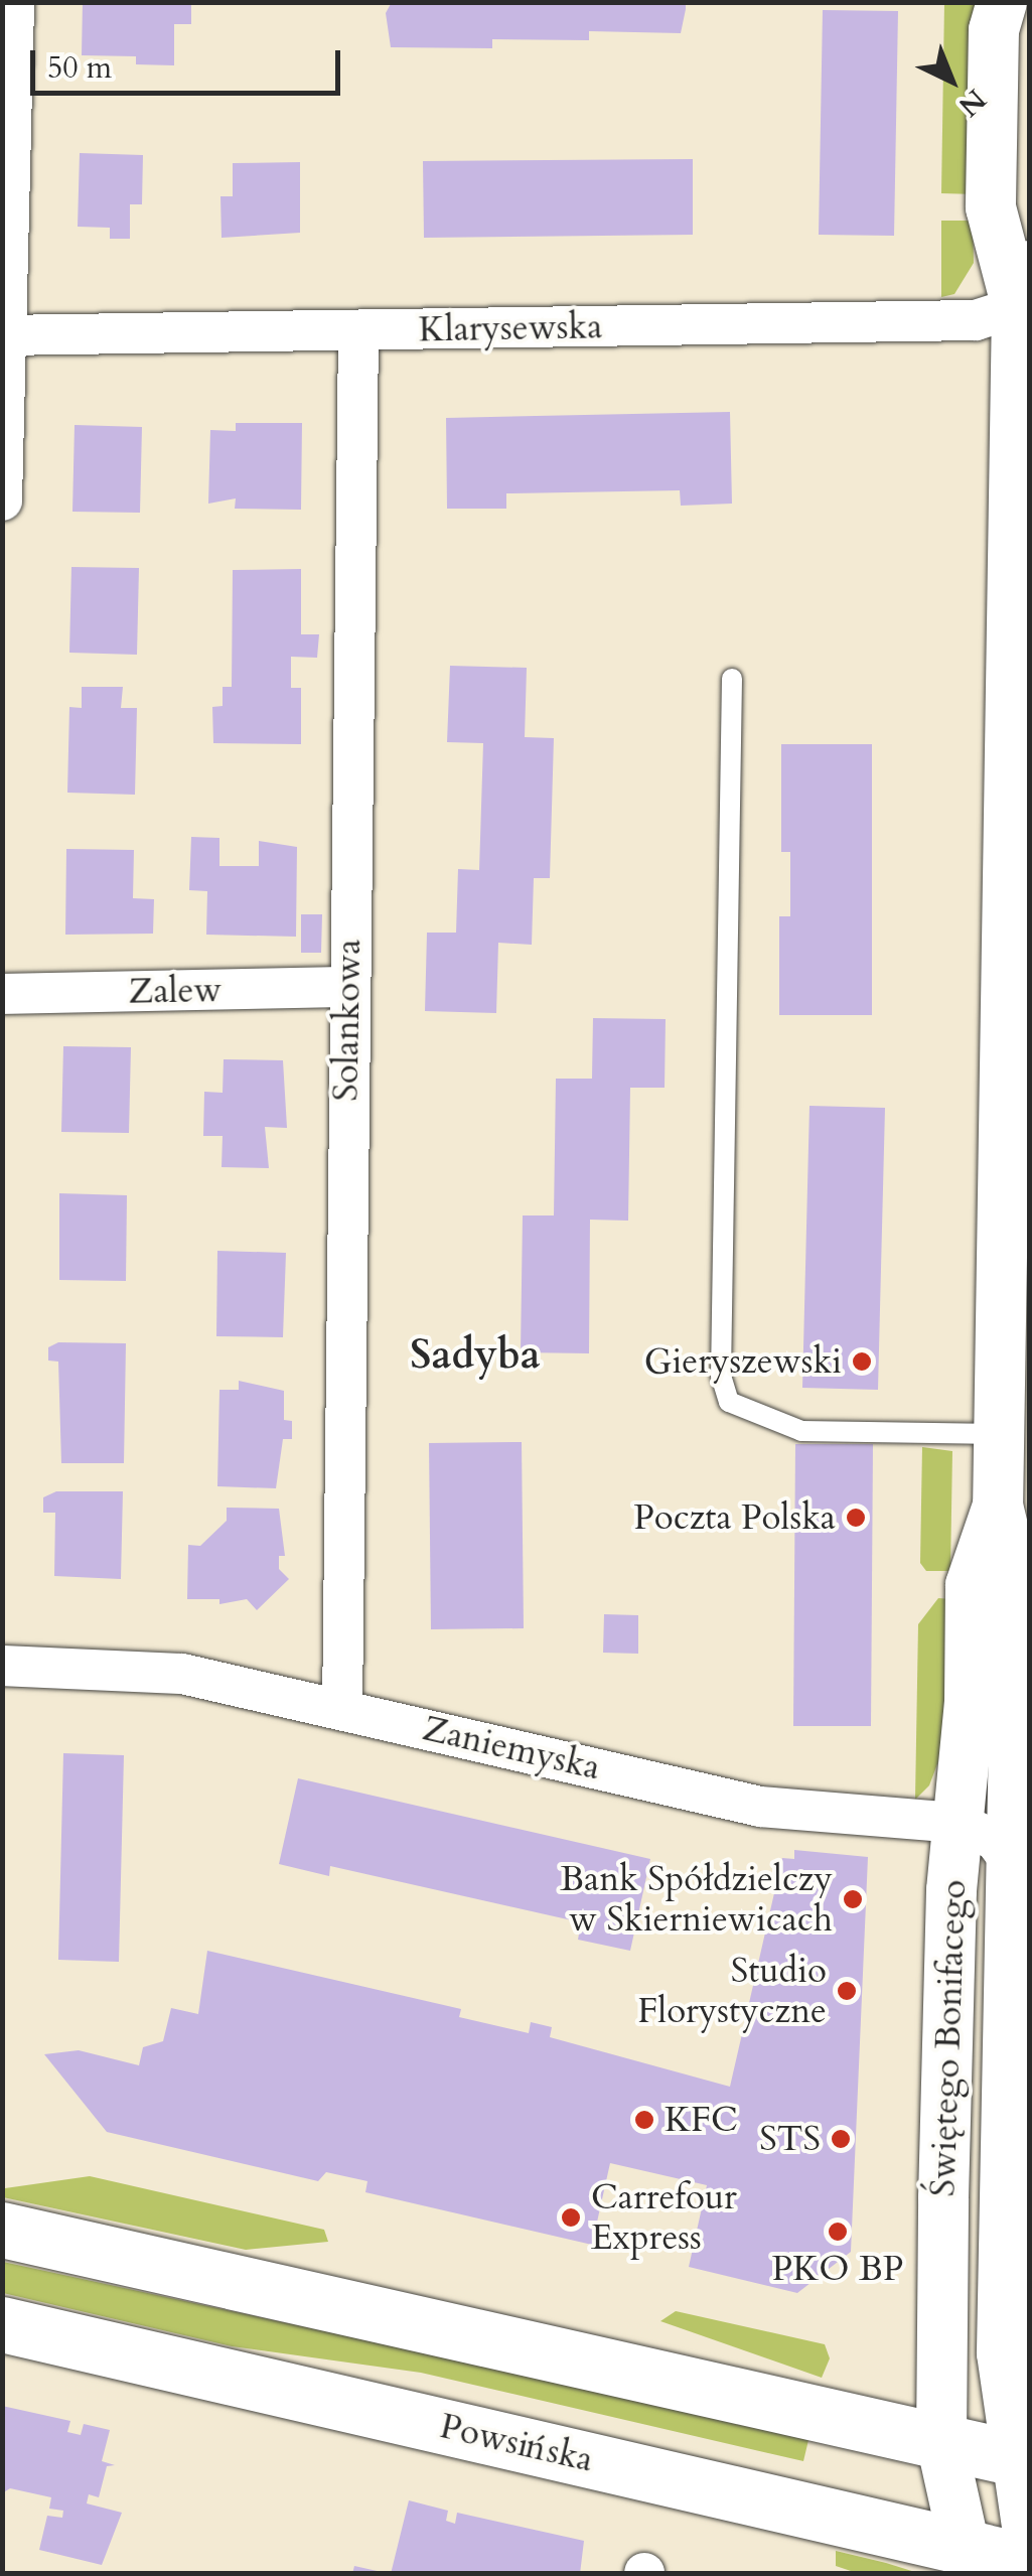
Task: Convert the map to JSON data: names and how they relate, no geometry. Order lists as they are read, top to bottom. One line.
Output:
{"streets":{"main road":["Powsińska"],"street":["Klarysewska","Zalew","Solankowa","Zaniemyska","Świętego Bonifacego"]},"crossings":[["Klarysewska","Solankowa"],["Klarysewska","Świętego Bonifacego"],["Zalew","Solankowa"],["Solankowa","Zaniemyska"],["Zaniemyska","Świętego Bonifacego"],["Świętego Bonifacego","Powsińska"]],"districts":["Sadyba"],"places":["Gieryszewski","Poczta Polska","Bank Spółdzielczy w Skierniewicach","Studio Florystyczne","KFC","STS","Carrefour Express","PKO BP"],"scale_bar":"50 m","north":"bottom right"}
